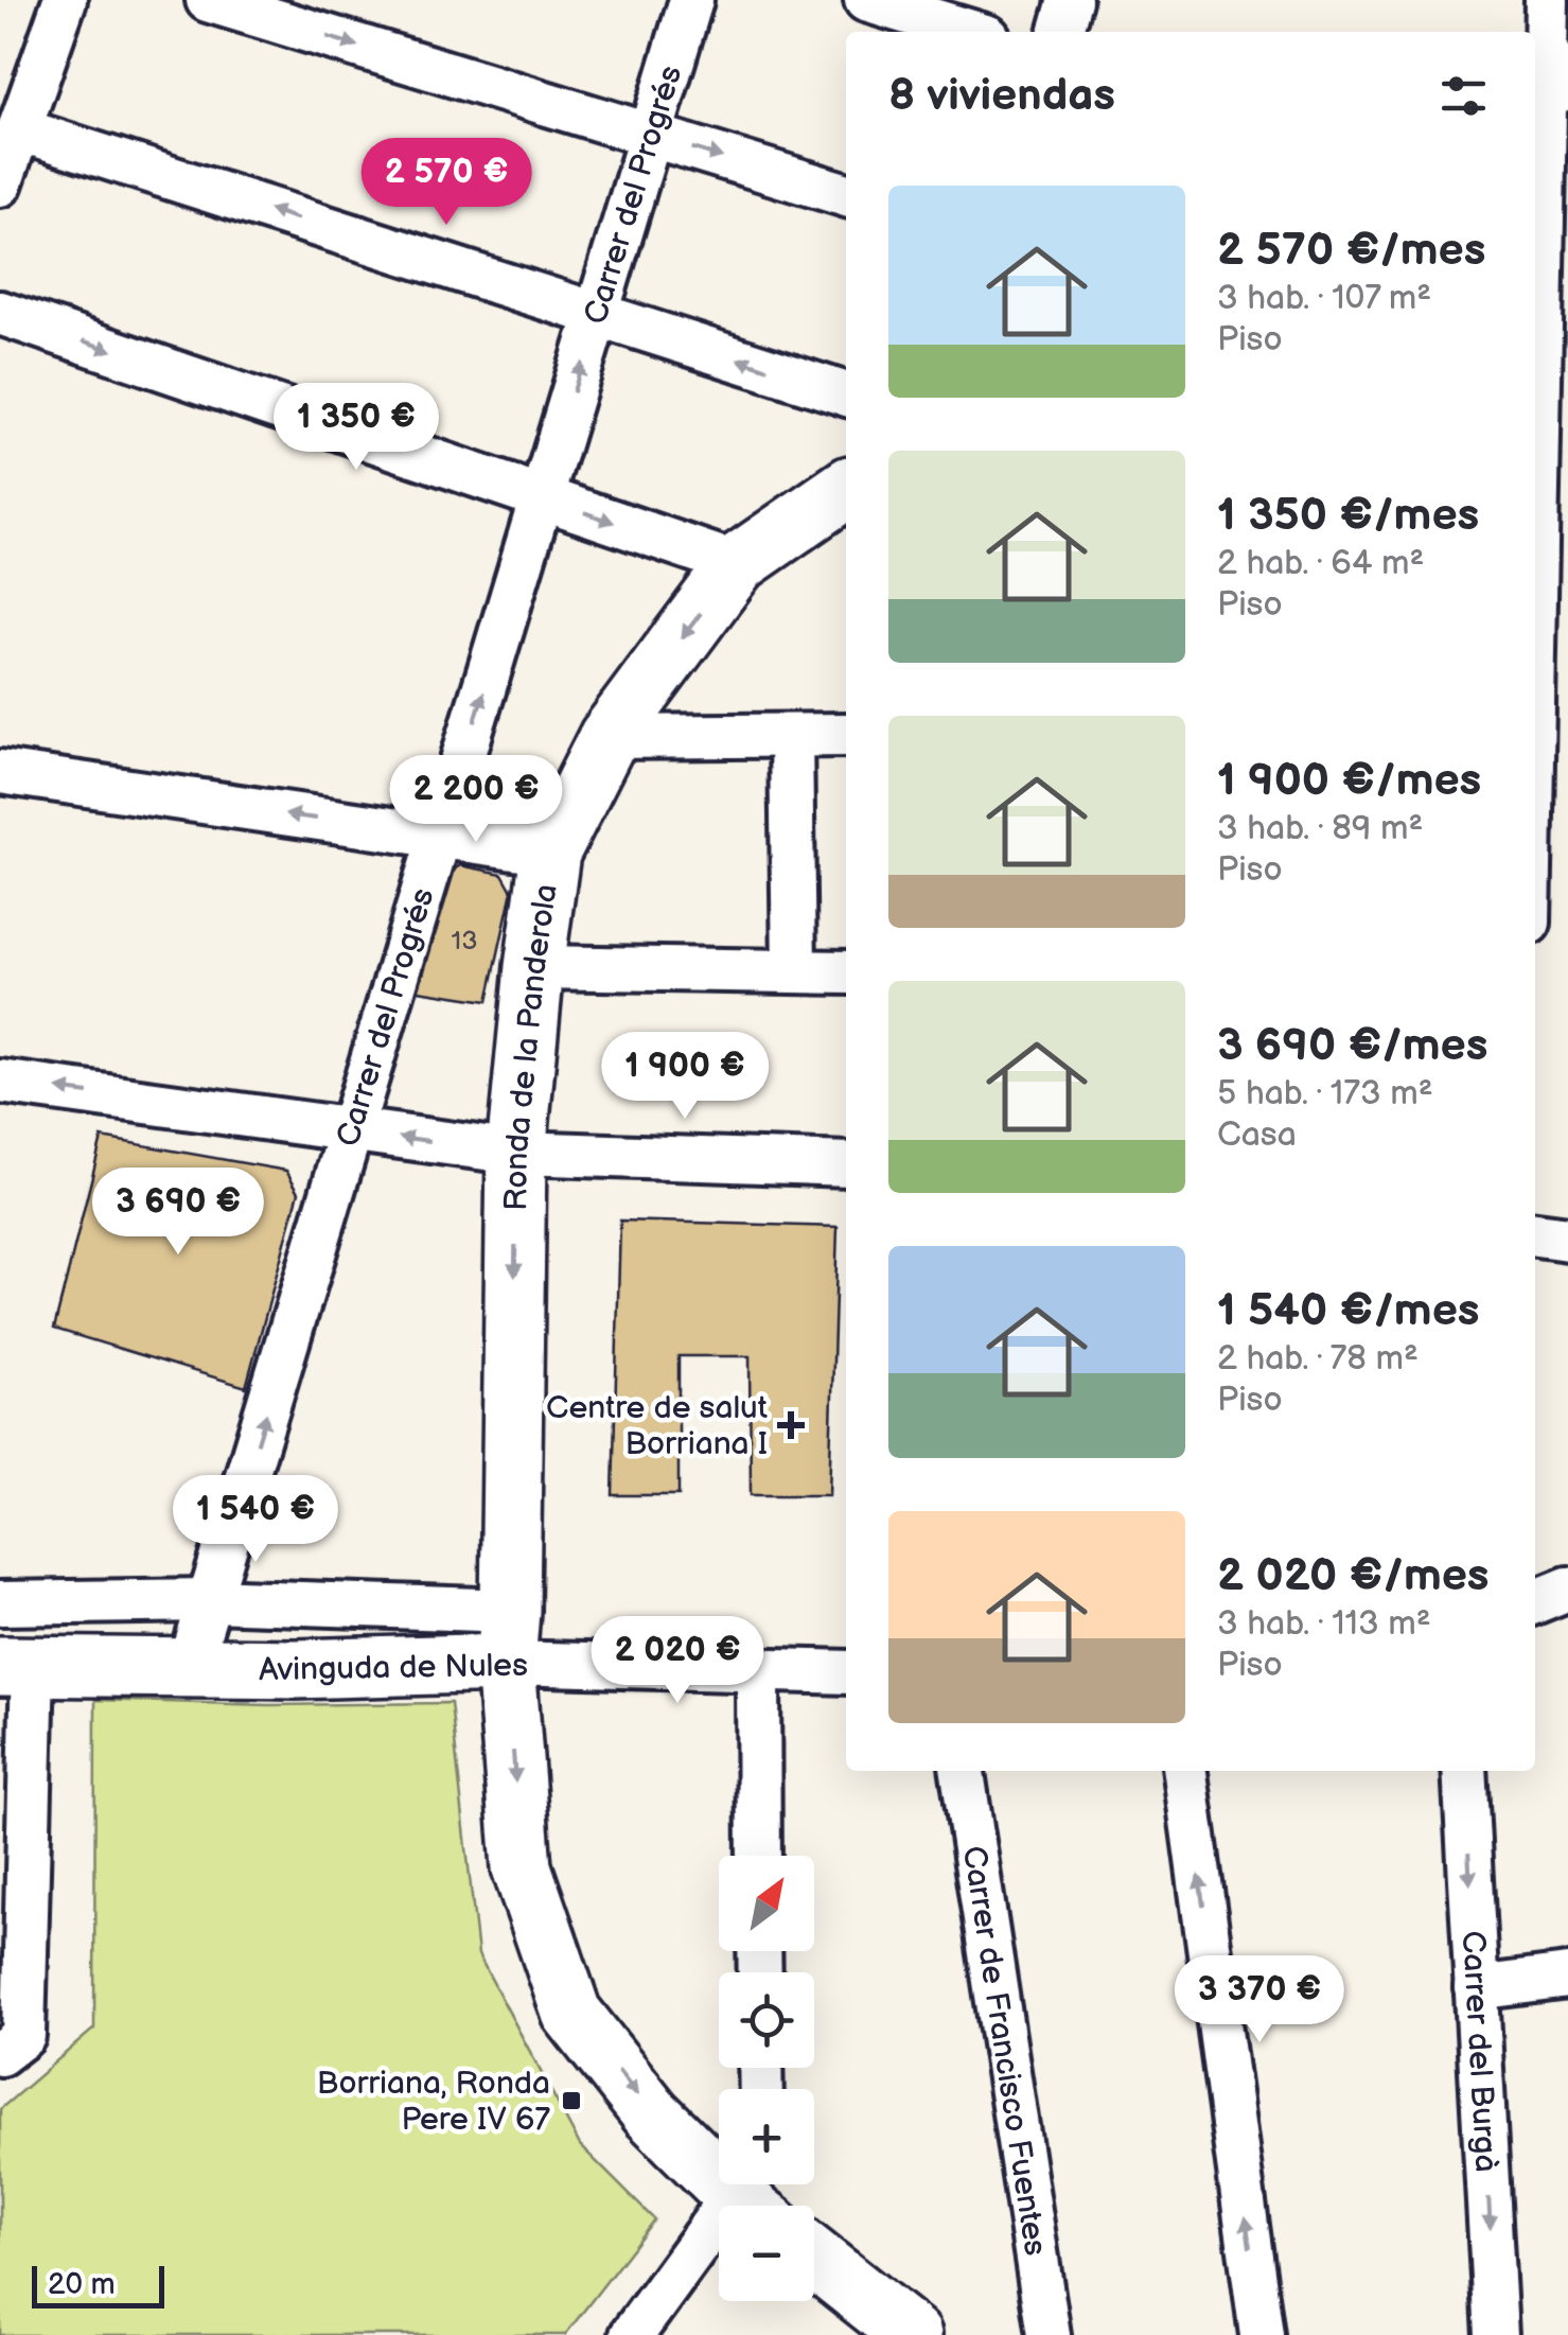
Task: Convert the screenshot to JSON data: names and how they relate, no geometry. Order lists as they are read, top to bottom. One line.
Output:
{"streets":{"street":["Carrer del Progrés","Ronda de la Panderola","Avinguda de Nules","Carrer de Francisco Fuentes","Carrer del Burgà"]},"crossings":[["Carrer del Progrés","Avinguda de Nules"],["Ronda de la Panderola","Avinguda de Nules"]],"one_way":["Carrer del Progrés"],"places":{"health":["Centre de salut Borriana I"],"transit":["Borriana, Ronda Pere IV 67"]},"house_numbers":["13"],"scale_bar":"20 m","north":"top right","page":{"heading":"8 viviendas","price":["2 570 €","1 350 €","2 200 €","1 900 €","3 690 €","1 540 €","2 020 €","3 370 €"],"list":[{"name":"2 570 €/mes","note":"3 hab. · 107 m² · Piso"},{"name":"1 350 €/mes","note":"2 hab. · 64 m² · Piso"},{"name":"1 900 €/mes","note":"3 hab. · 89 m² · Piso"},{"name":"3 690 €/mes","note":"5 hab. · 173 m² · Casa"},{"name":"1 540 €/mes","note":"2 hab. · 78 m² · Piso"},{"name":"2 020 €/mes","note":"3 hab. · 113 m² · Piso"}],"map_buttons":["+","−"],"scale":"20 m"}}
